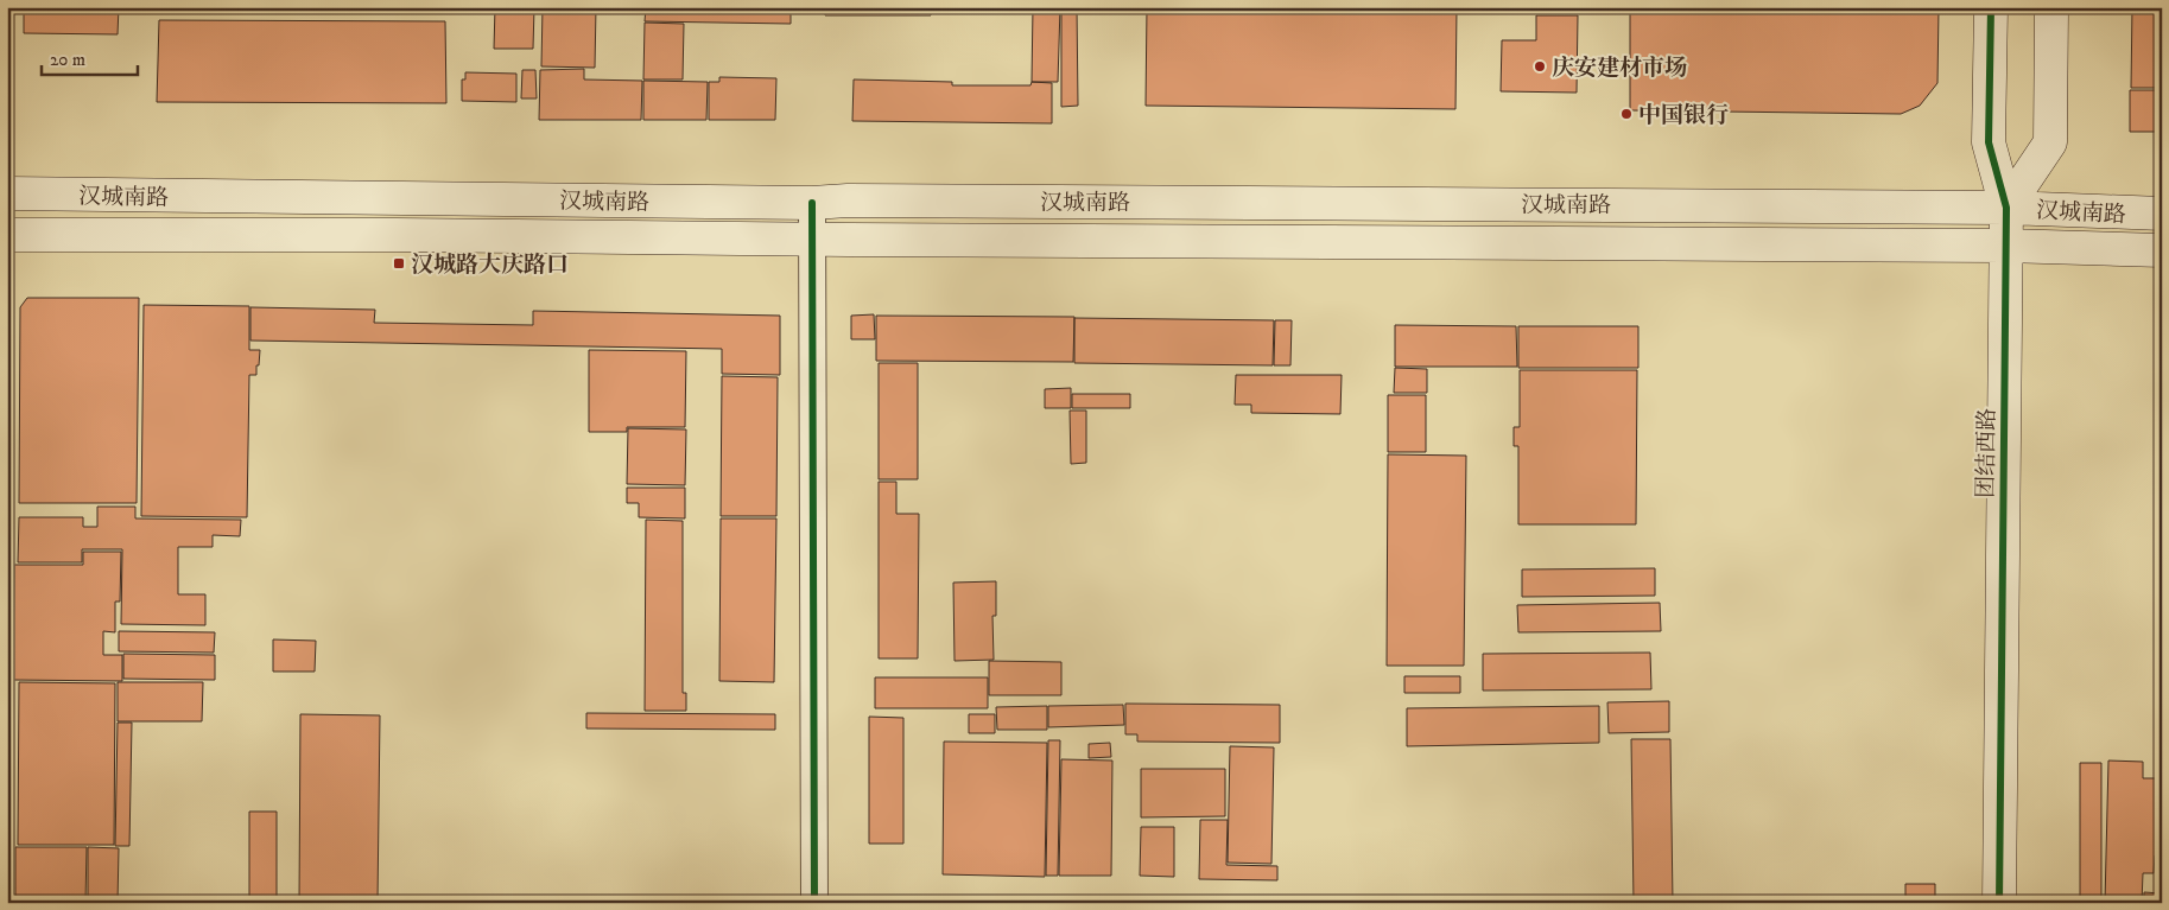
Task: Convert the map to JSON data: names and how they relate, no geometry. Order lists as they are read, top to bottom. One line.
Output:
{"streets":{"main road":["汉城南路","团结西路"]},"crossings":[["汉城南路","团结西路"]],"places":{"other":["庆安建材市场","中国银行"],"transit":["汉城路大庆路口"]},"scale_bar":"20 m"}
